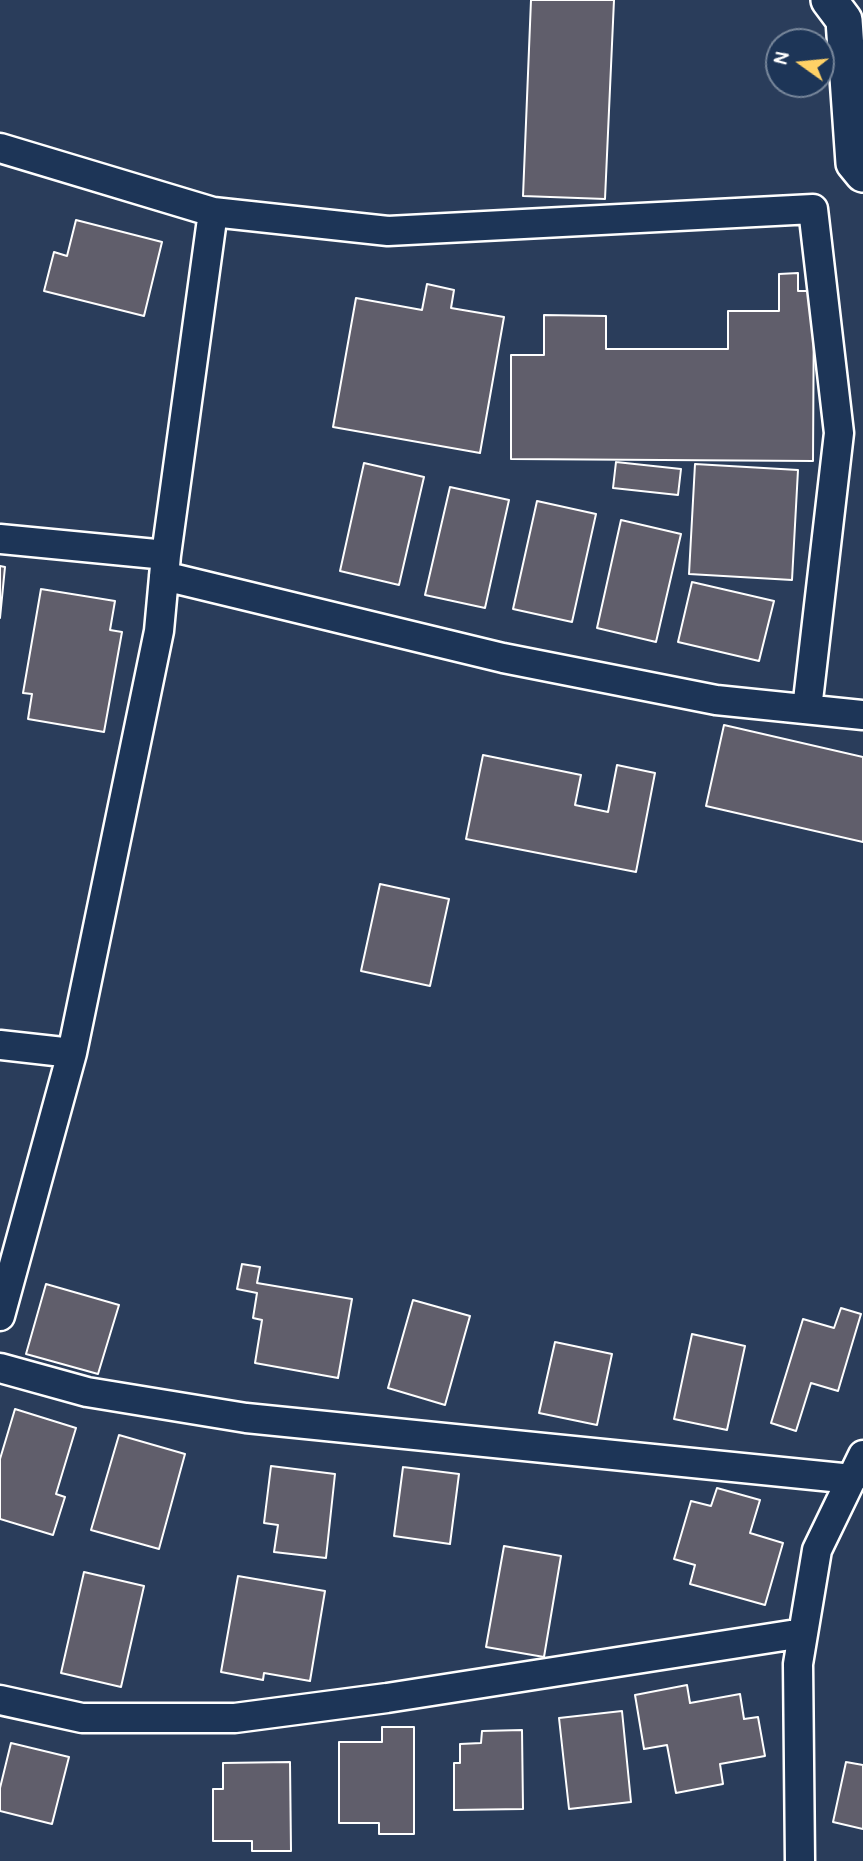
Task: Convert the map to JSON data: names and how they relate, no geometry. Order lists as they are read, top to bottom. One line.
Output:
{"north":"left"}
